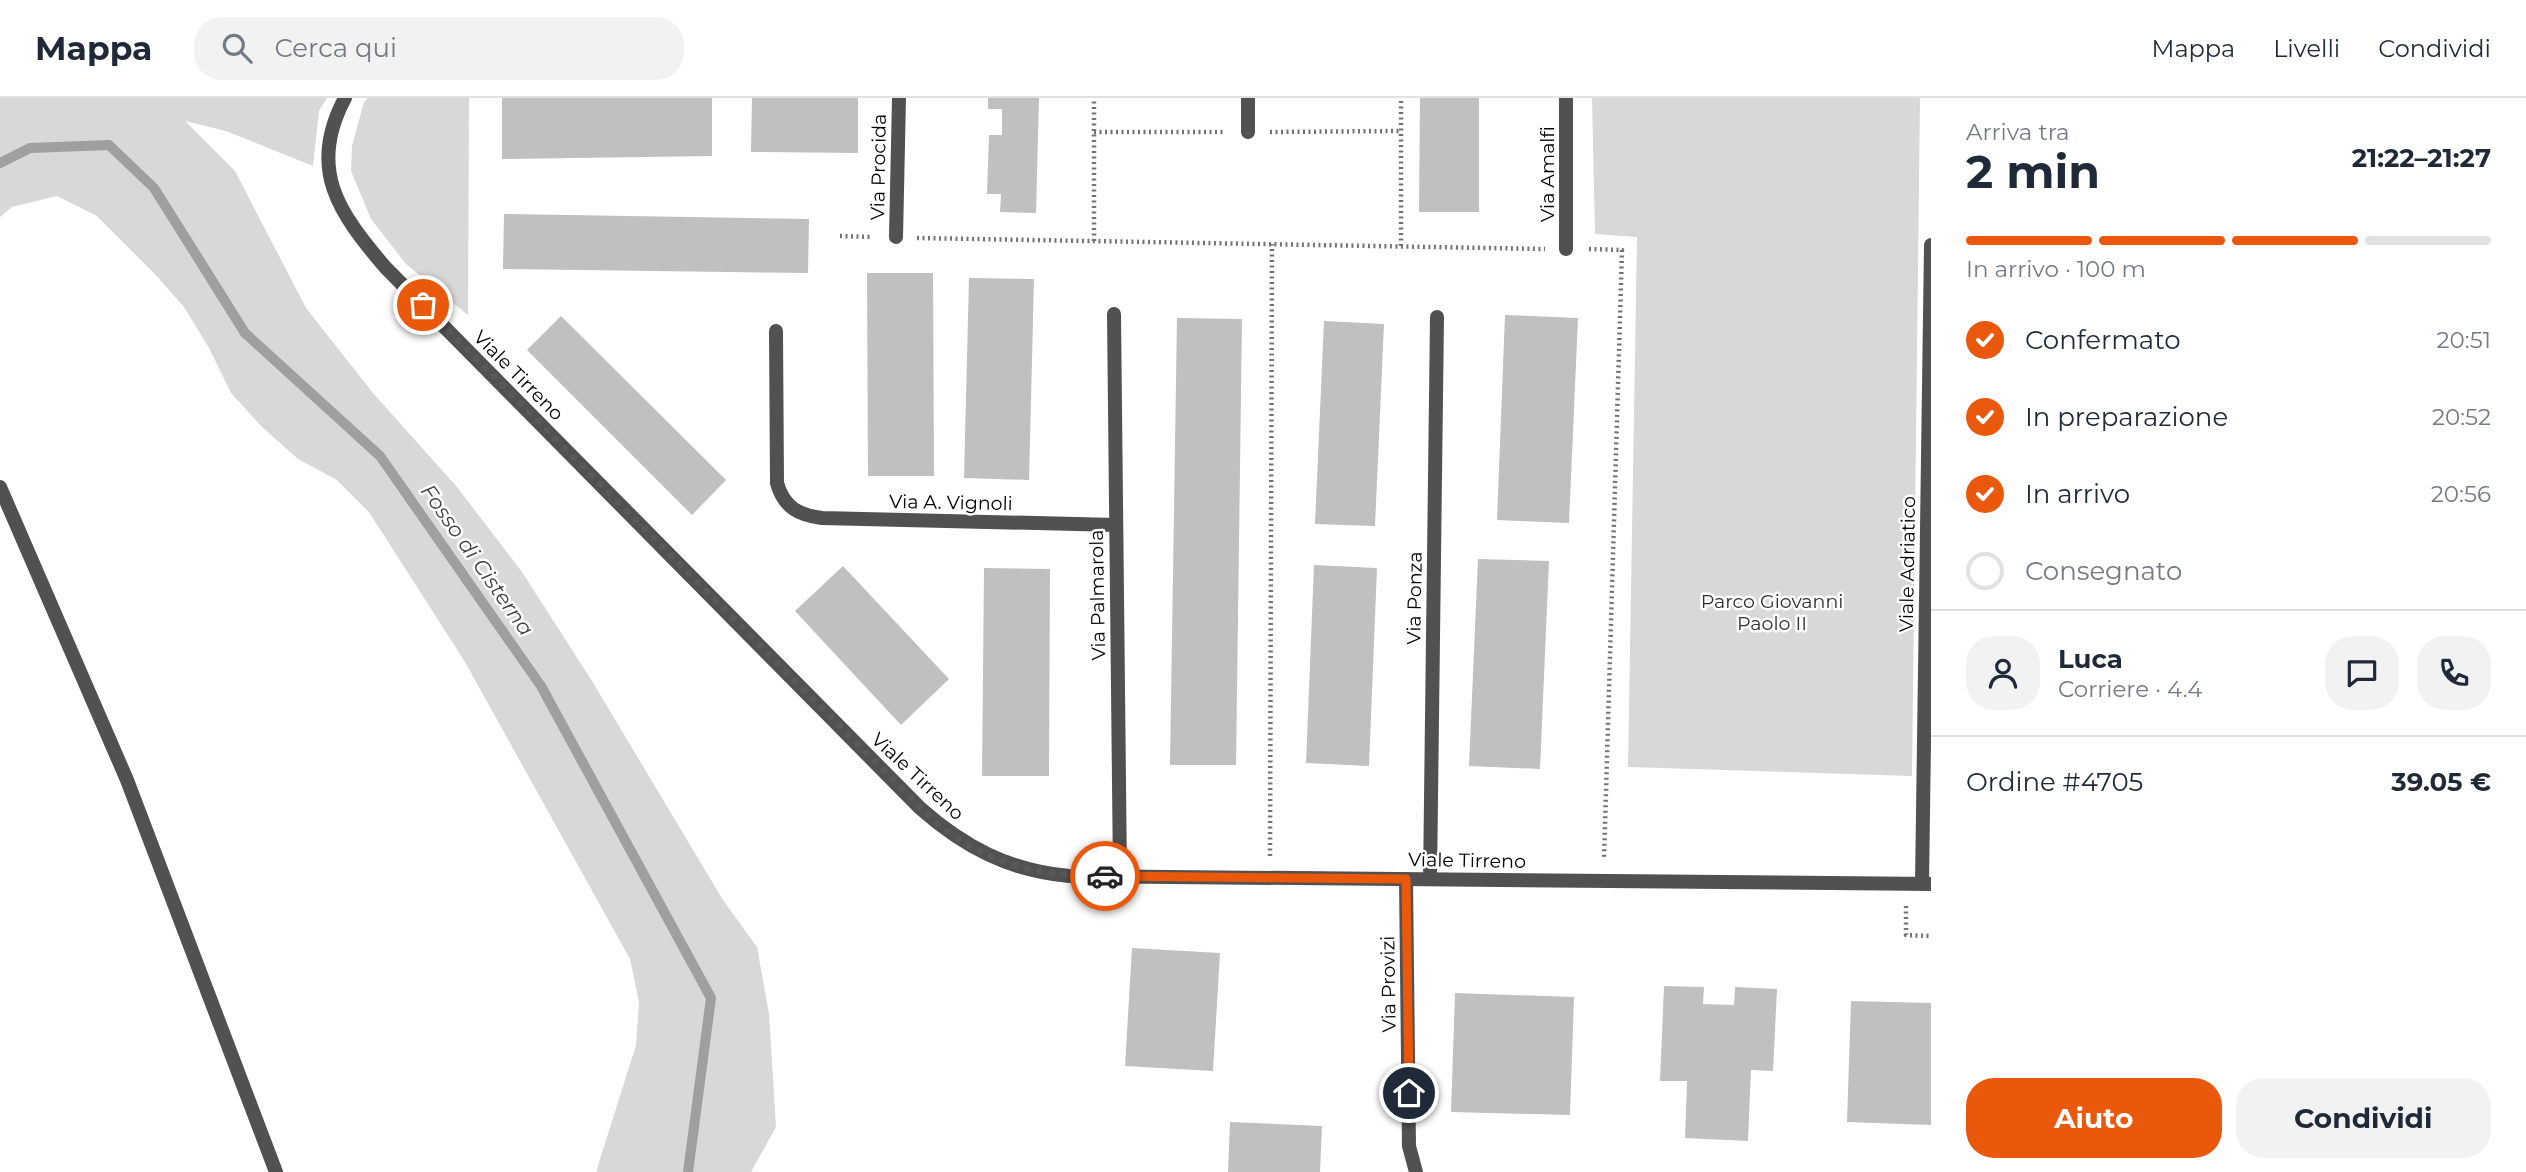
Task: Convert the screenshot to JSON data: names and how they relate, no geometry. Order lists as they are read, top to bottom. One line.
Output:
{"streets":{"street":["Via Procida","Via Amalfi","Viale Tirreno","Via A. Vignoli","Viale Adriatico","Via Palmarola","Via Ponza","Via Provizi"]},"crossings":[["Viale Tirreno","Viale Adriatico"],["Viale Tirreno","Via Palmarola"],["Viale Tirreno","Via Ponza"],["Viale Tirreno","Via Provizi"],["Via A. Vignoli","Via Palmarola"]],"water":["Fosso di Cisterna"],"parks":["Parco Giovanni Paolo II"],"page":{"header":"Mappa","search":"Cerca qui","nav":["Mappa","Livelli","Condividi"],"heading":["2 min","Arriva tra","21:22–21:27"],"panel":["Luca","Corriere · 4.4","Ordine #4705","39.05 €"],"bar":"In arrivo · 100 m","list":[["Confermato","20:51"],["In preparazione","20:52"],["In arrivo","20:56"],"Consegnato"],"buttons":["Aiuto","Condividi"]}}
